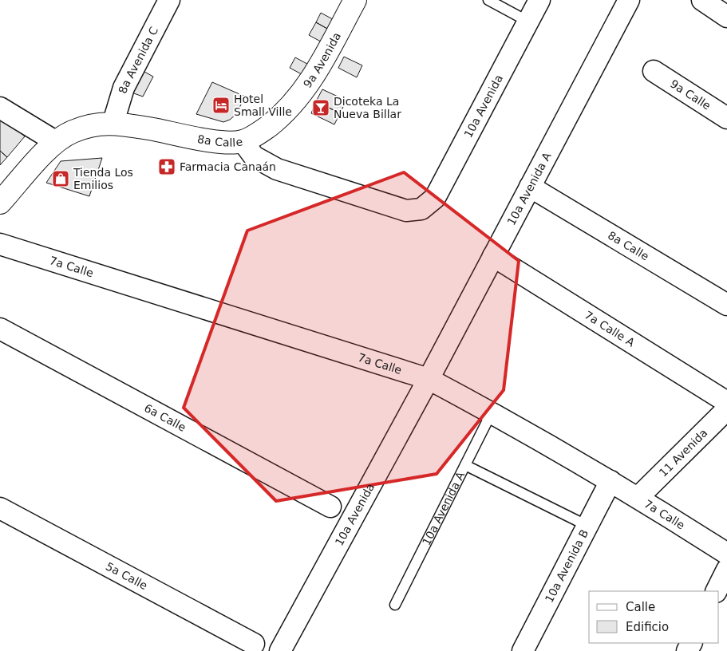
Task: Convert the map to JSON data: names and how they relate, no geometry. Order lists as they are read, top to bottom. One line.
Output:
{"streets":{"street":["8a Avenida C","9a Avenida","9a Calle","10a Avenida","8a Calle","10a Avenida A","7a Calle","7a Calle A","6a Calle","11 Avenida","10a Avenida B","5a Calle"]},"crossings":[["8a Avenida C","8a Calle"],["9a Avenida","8a Calle"],["10a Avenida","8a Calle"],["10a Avenida","10a Avenida A"],["10a Avenida","7a Calle"],["8a Calle","10a Avenida A"],["10a Avenida A","7a Calle"],["10a Avenida A","7a Calle A"],["7a Calle","11 Avenida"],["7a Calle","10a Avenida B"]],"places":{"hotel":["Hotel Small Ville"],"bar":["Dicoteka La Nueva Billar"],"pharmacy":["Farmacia Canaán"],"shop":["Tienda Los Emilios"]},"legend":["Calle","Edificio"]}
